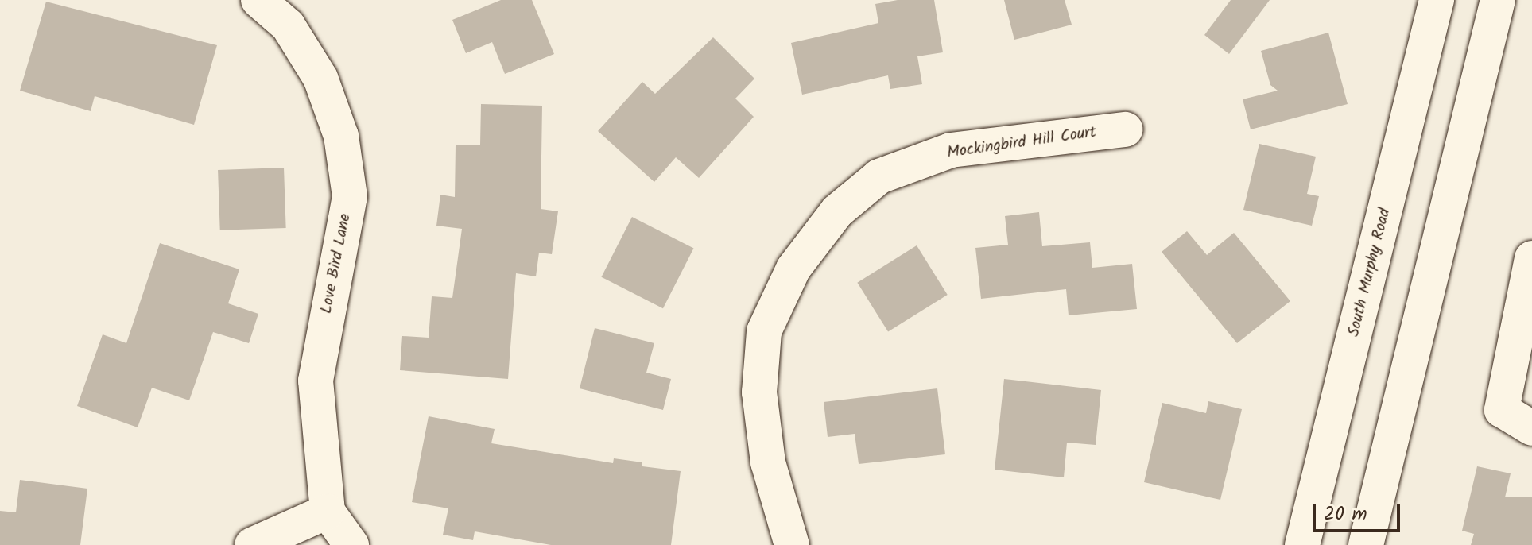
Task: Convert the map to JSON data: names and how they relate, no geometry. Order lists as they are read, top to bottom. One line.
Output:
{"streets":{"street":["Mockingbird Hill Court","Love Bird Lane","South Murphy Road"]},"scale_bar":"20 m"}
